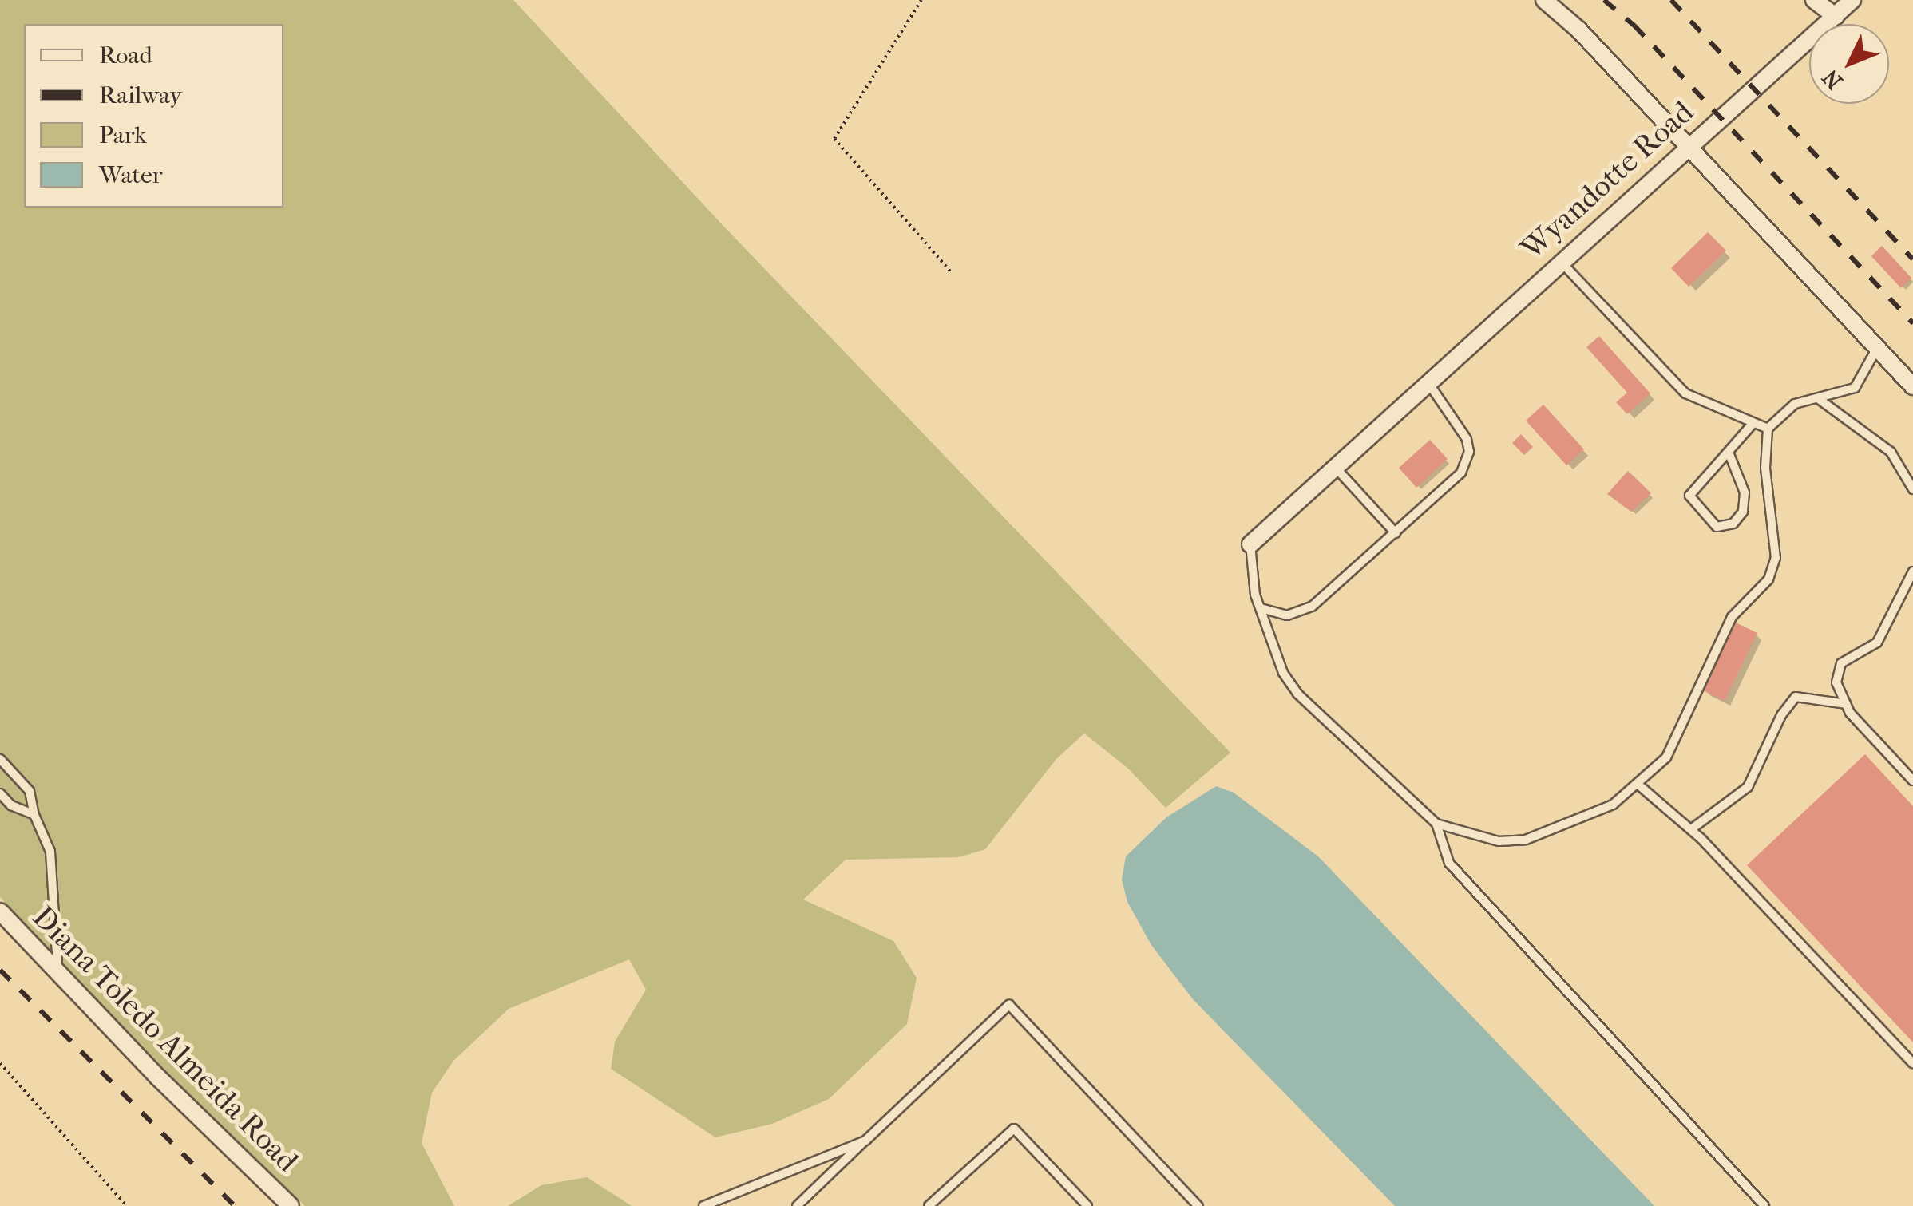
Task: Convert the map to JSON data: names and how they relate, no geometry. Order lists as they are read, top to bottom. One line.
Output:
{"streets":{"street":["Wyandotte Road","Diana Toledo Almeida Road"]},"legend":["Road","Railway","Park","Water"],"north":"bottom left"}
